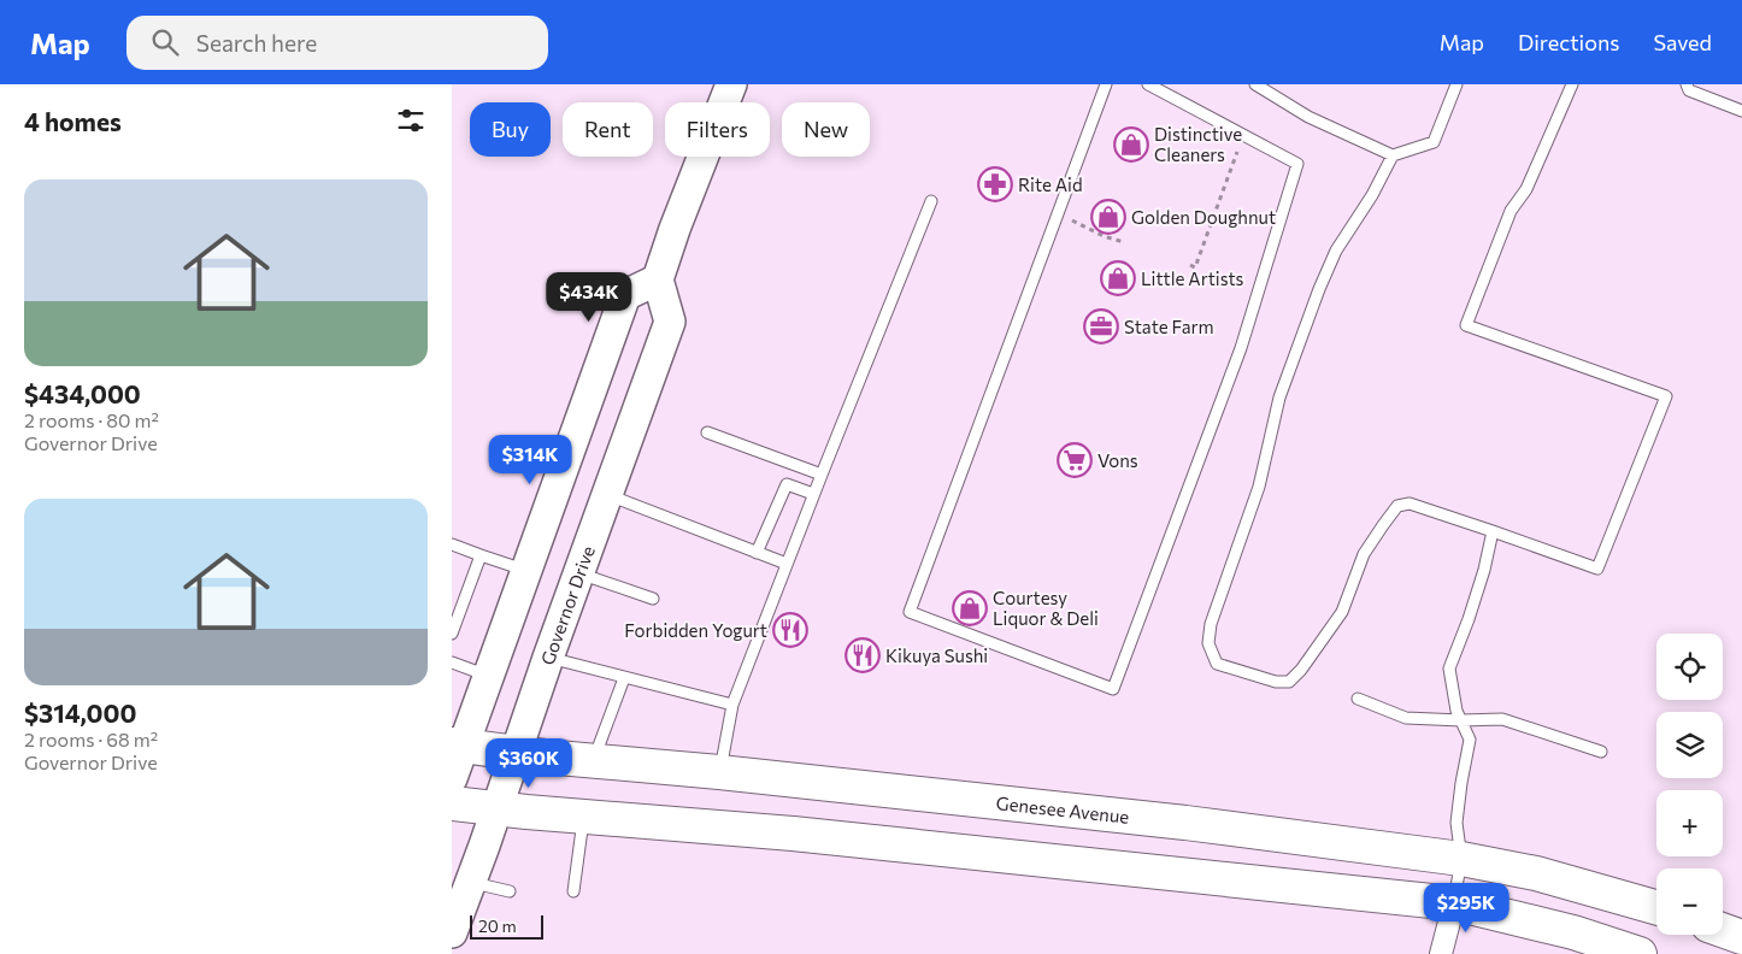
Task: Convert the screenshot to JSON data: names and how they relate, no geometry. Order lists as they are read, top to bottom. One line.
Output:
{"streets":{"main road":["Governor Drive","Genesee Avenue"]},"crossings":[["Governor Drive","Genesee Avenue"]],"places":{"shop":["Distinctive Cleaners","Golden Doughnut","Little Artists","Courtesy Liquor & Deli"],"pharmacy":["Rite Aid"],"office":["State Farm"],"supermarket":["Vons"],"restaurant":["Forbidden Yogurt","Kikuya Sushi"]},"scale_bar":"20 m","page":{"header":"Map","search":"Search here","nav":["Map","Directions","Saved"],"heading":"4 homes","chip":["Buy","Rent","Filters","New"],"list":[{"name":"$434,000","note":"2 rooms · 80 m² · Governor Drive"},{"name":"$314,000","note":"2 rooms · 68 m² · Governor Drive"}],"price":["$434K","$314K","$360K","$295K"],"map_buttons":["+","−"],"scale":"20 m"}}
